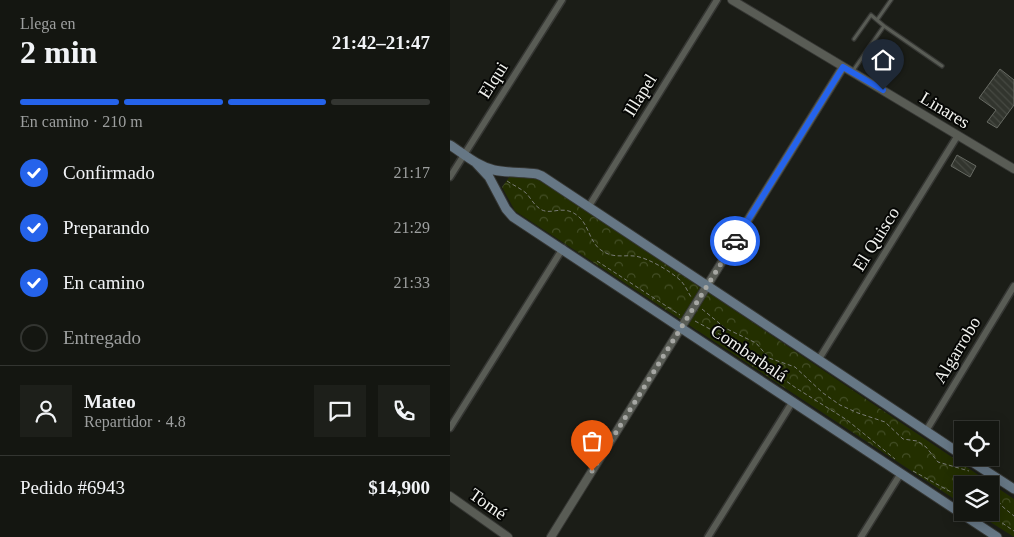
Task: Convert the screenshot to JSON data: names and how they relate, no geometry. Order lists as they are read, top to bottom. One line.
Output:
{"streets":{"main road":["Combarbalá"],"street":["Elqui","Illapel","Linares","El Quisco","Algarrobo","Tomé"]},"crossings":[["Elqui","Combarbalá"],["Illapel","Combarbalá"],["Linares","El Quisco"],["El Quisco","Combarbalá"],["Algarrobo","Combarbalá"]],"page":{"heading":["2 min","Llega en","21:42–21:47"],"panel":["Mateo","Repartidor · 4.8","Pedido #6943","$14,900"],"bar":"En camino · 210 m","list":[["Confirmado","21:17"],["Preparando","21:29"],["En camino","21:33"],"Entregado"]}}
